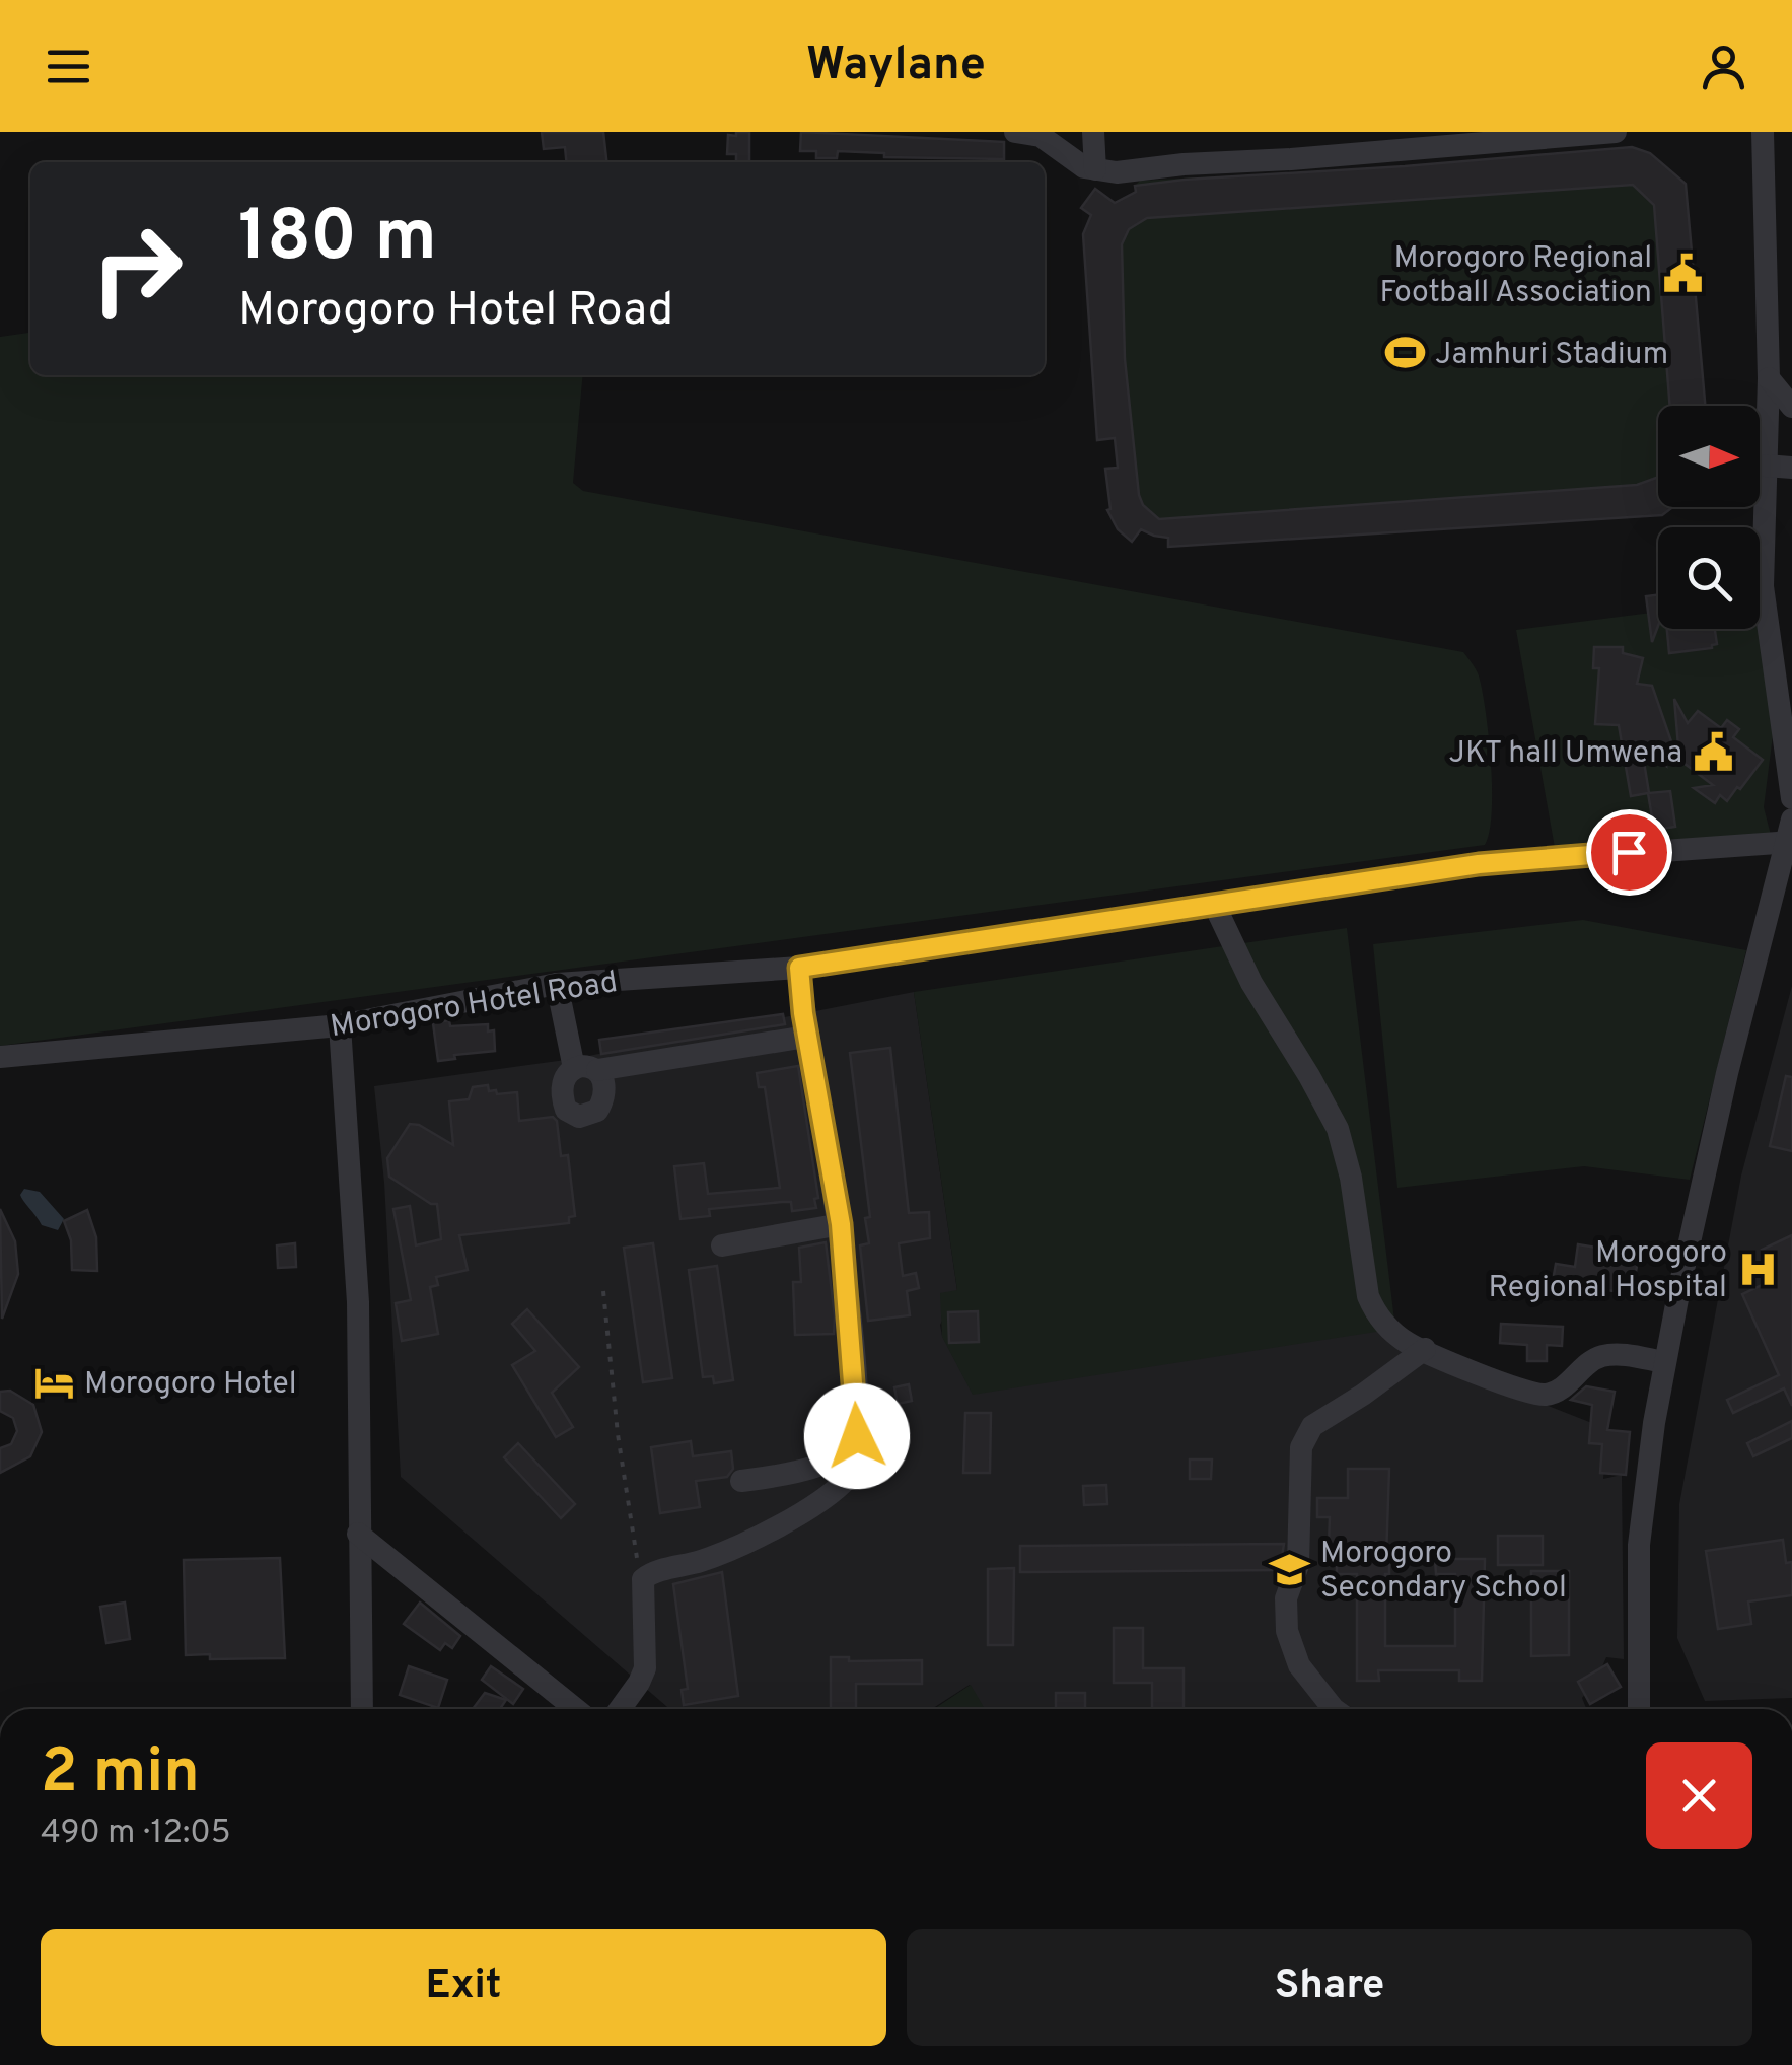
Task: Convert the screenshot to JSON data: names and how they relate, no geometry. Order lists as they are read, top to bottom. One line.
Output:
{"streets":{"street":["Morogoro Hotel Road"]},"places":{"public building":["Morogoro Regional Football Association","JKT hall Umwena"],"sports":["Jamhuri Stadium"],"hospital":["Morogoro Regional Hospital"],"hotel":["Morogoro Hotel"],"school or university":["Morogoro Secondary School"]},"north":"right","page":{"header":"Waylane","turn":["180 m","Morogoro Hotel Road"],"heading":["2 min","490 m · 12:05"],"buttons":["Exit","Share"]}}
